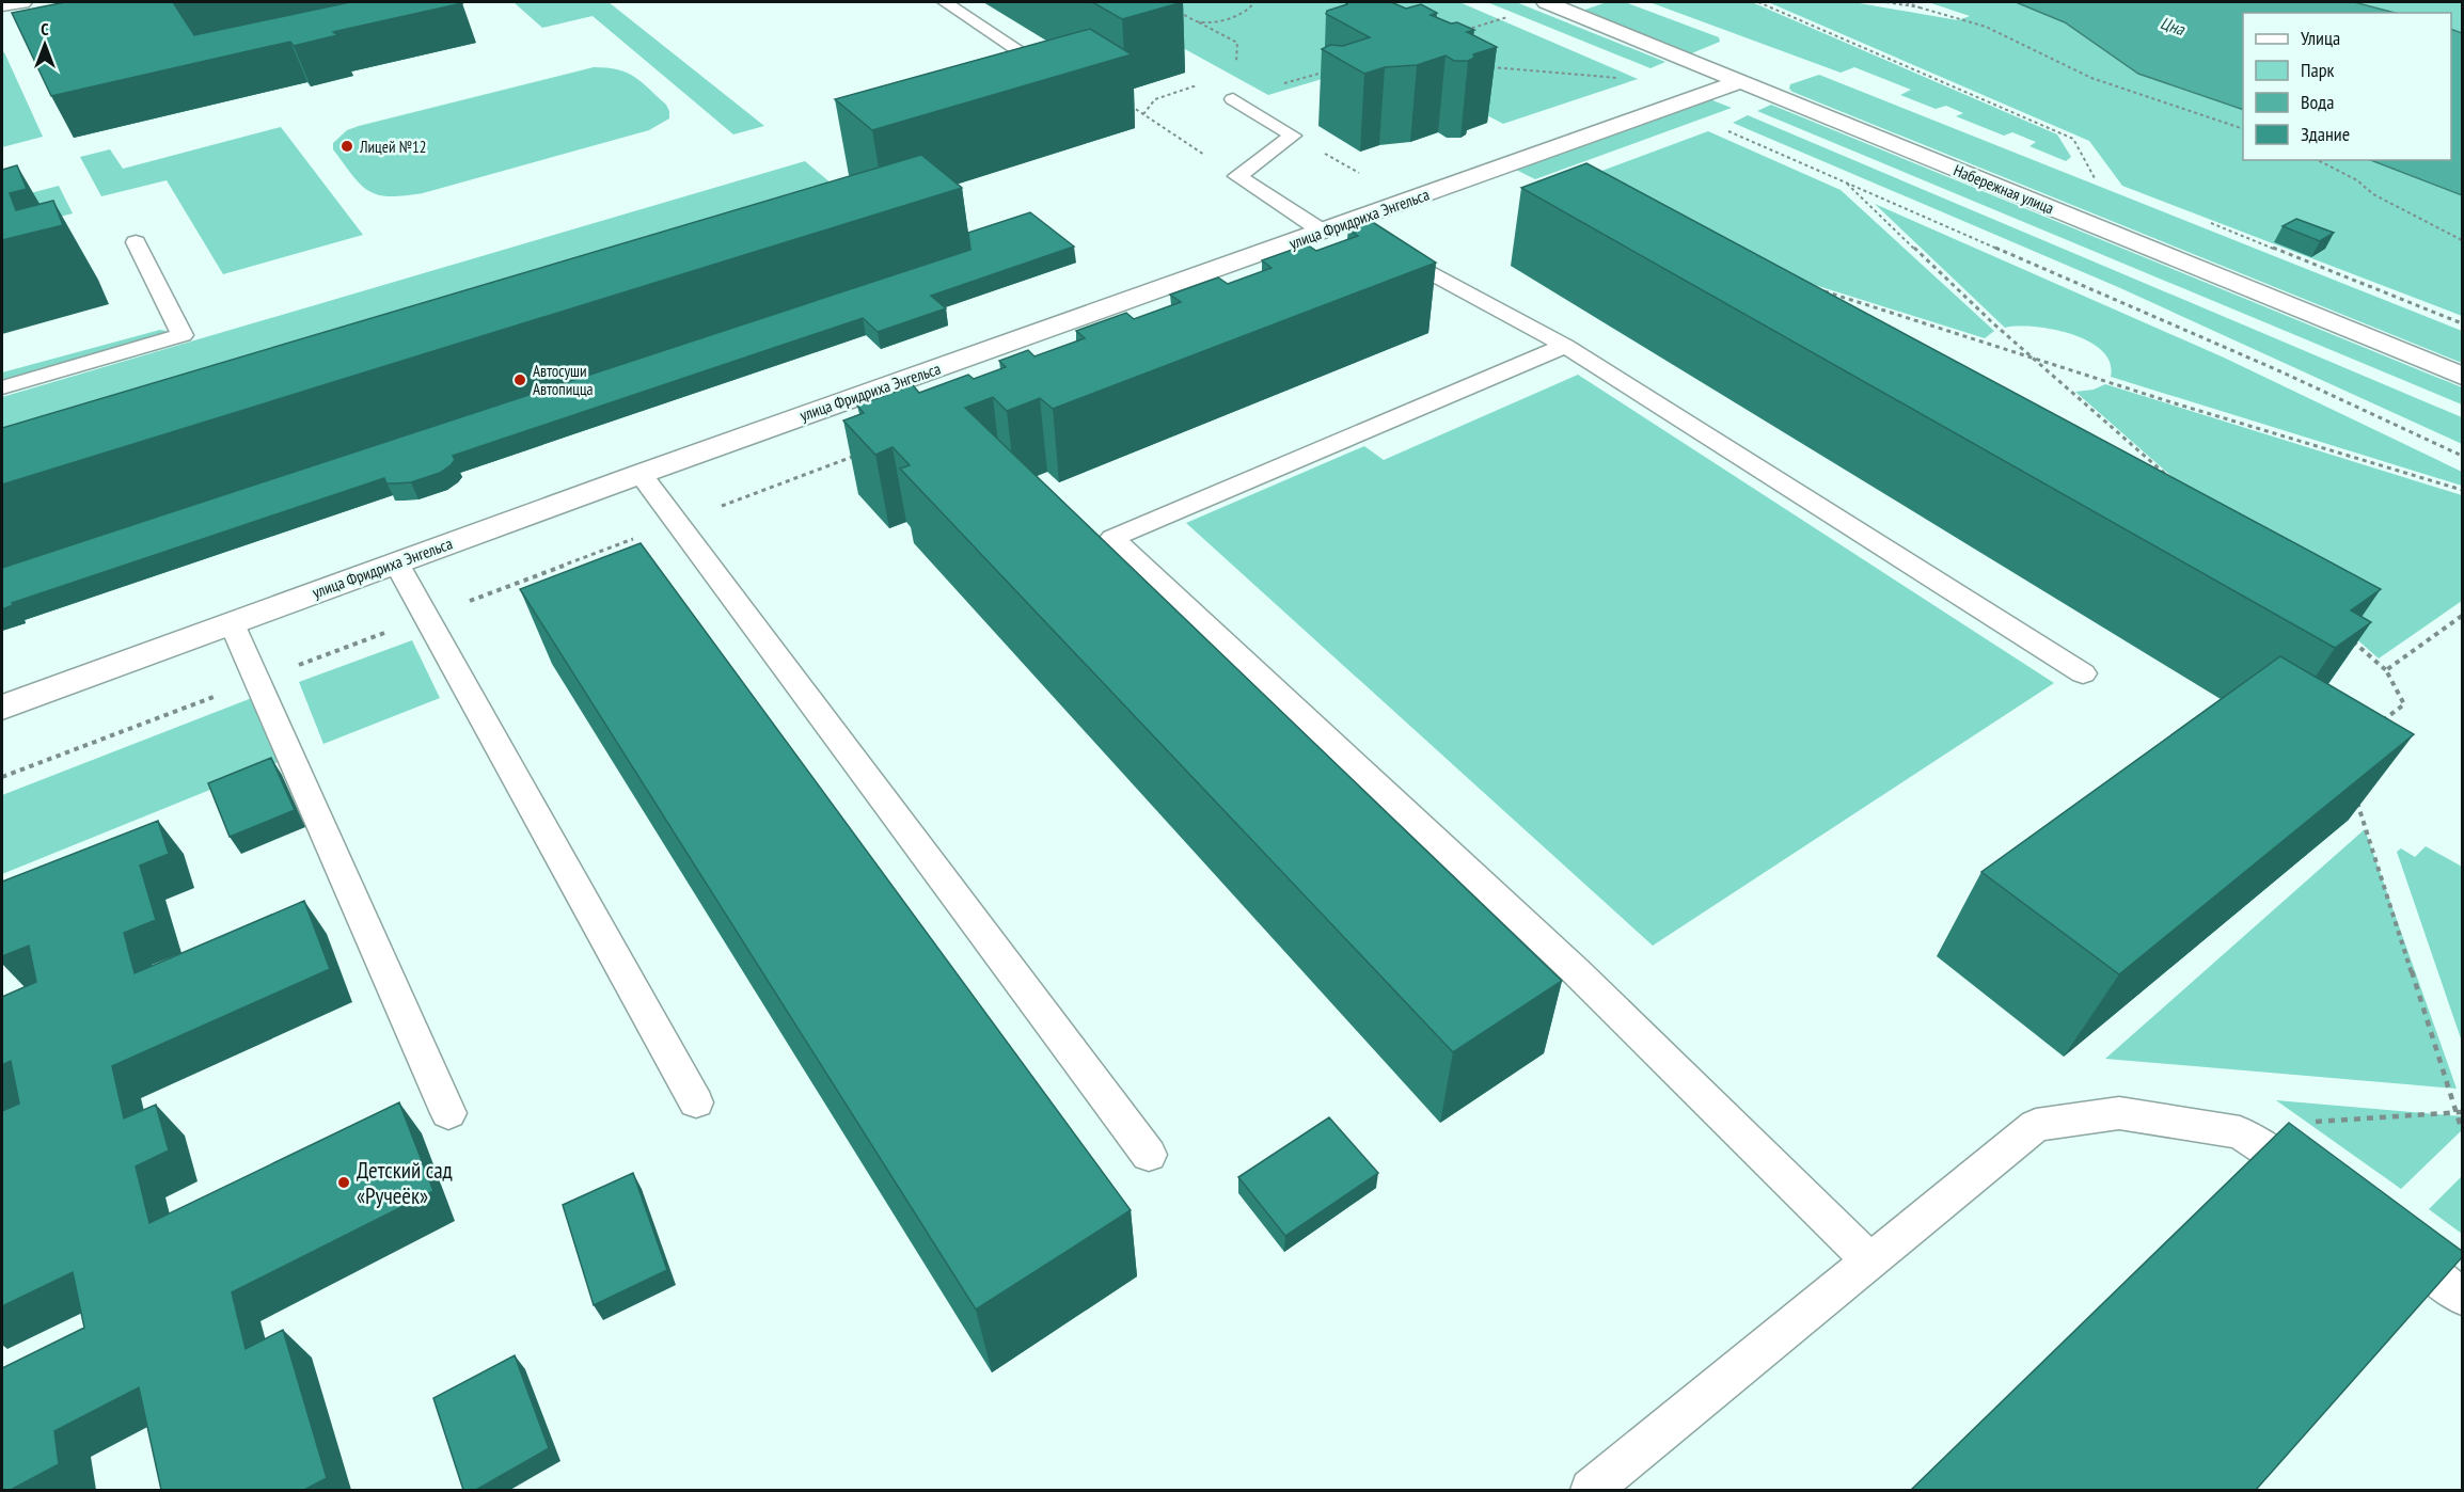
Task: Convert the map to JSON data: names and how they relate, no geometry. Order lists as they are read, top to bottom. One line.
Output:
{"streets":{"street":["Набережная улица","улица Фридриха Энгельса"]},"crossings":[["Набережная улица","улица Фридриха Энгельса"]],"water":["Цна"],"places":["Лицей №12","Автосуши Автопицца","Детский сад «Ручеёк»"],"legend":["Улица","Парк","Вода","Здание"],"north":"top"}
